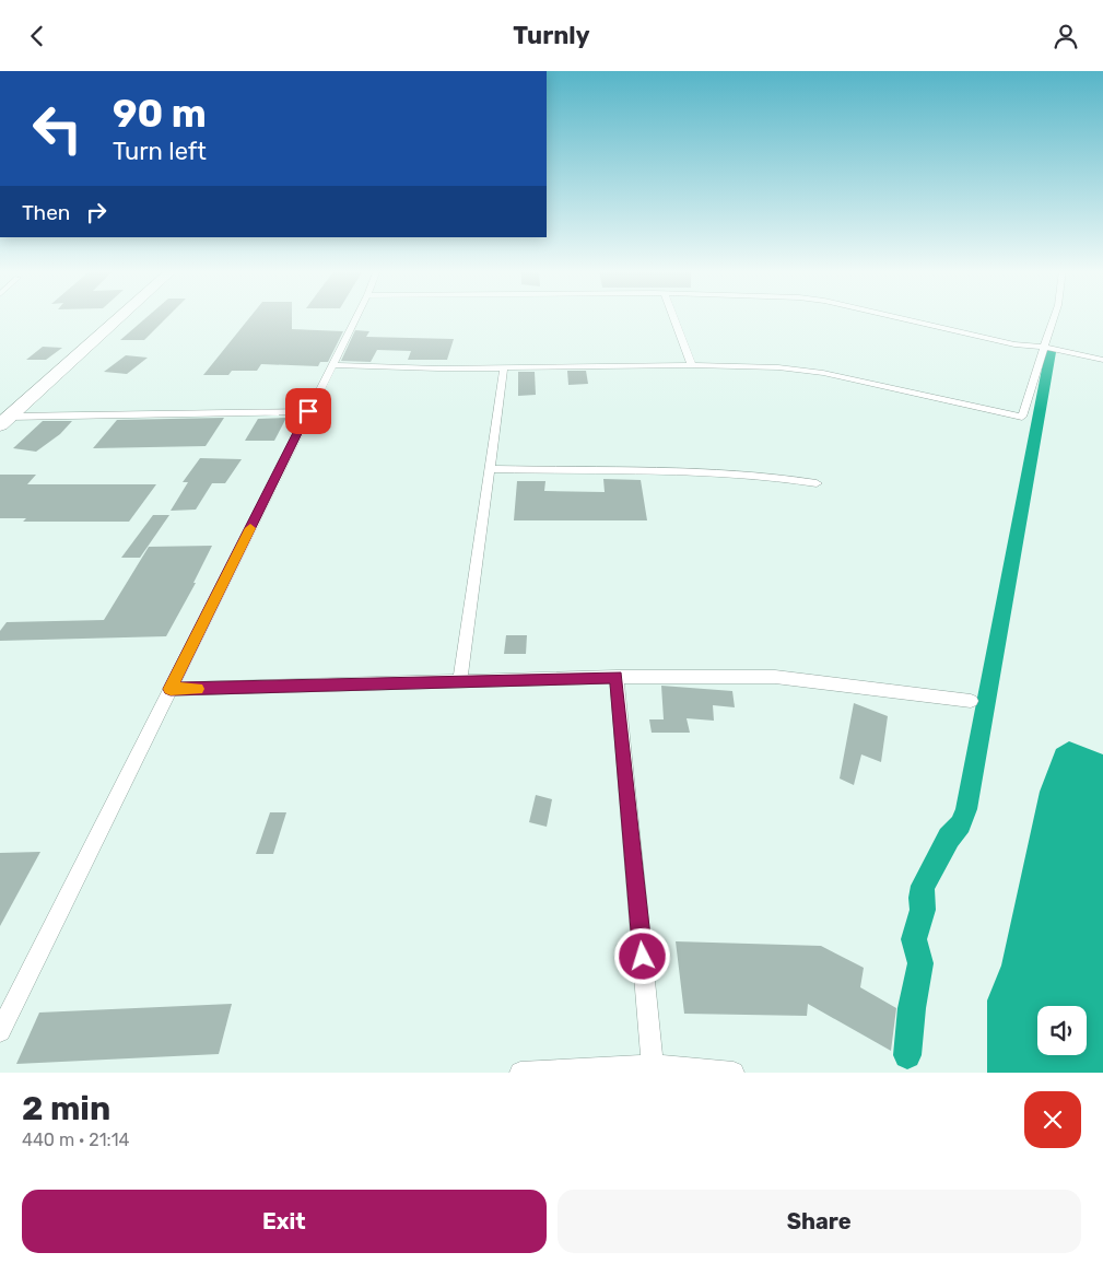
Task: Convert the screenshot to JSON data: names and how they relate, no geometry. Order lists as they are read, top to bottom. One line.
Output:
{"page":{"header":"Turnly","turn":["90 m","Turn left"],"then":"Then","heading":["2 min","440 m · 21:14"],"buttons":["Exit","Share"]}}
